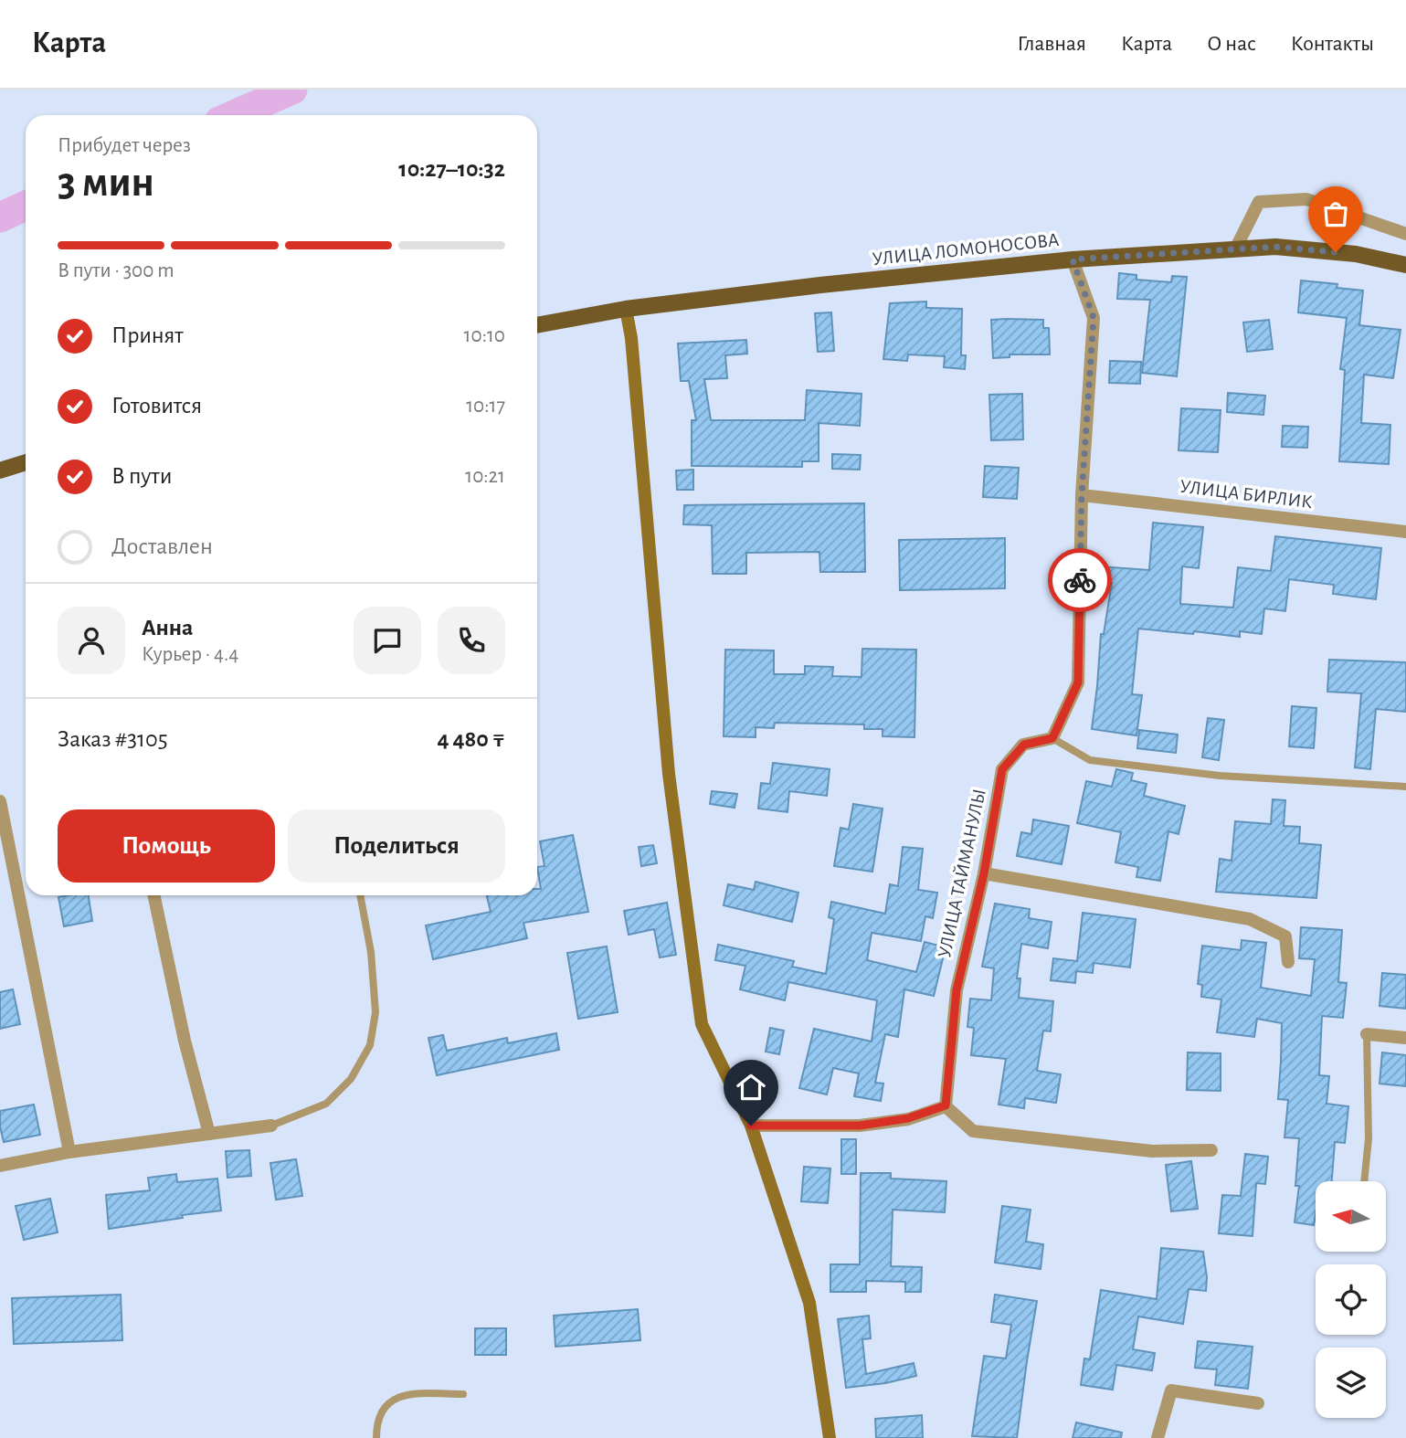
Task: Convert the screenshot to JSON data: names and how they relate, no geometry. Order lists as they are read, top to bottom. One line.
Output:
{"streets":{"main road":["УЛИЦА ЛОМОНОСОВА"],"street":["УЛИЦА БИРЛИК","УЛИЦА ТАЙМАНУЛЫ"]},"north":"left","page":{"header":"Карта","nav":["Главная","Карта","О нас","Контакты"],"heading":["3 мин","Прибудет через","10:27–10:32"],"panel":["Анна","Курьер · 4.4","Заказ #3105","4 480 ₸"],"bar":"В пути · 300 m","list":[["Принят","10:10"],["Готовится","10:17"],["В пути","10:21"],"Доставлен"],"buttons":["Помощь","Поделиться"]}}
